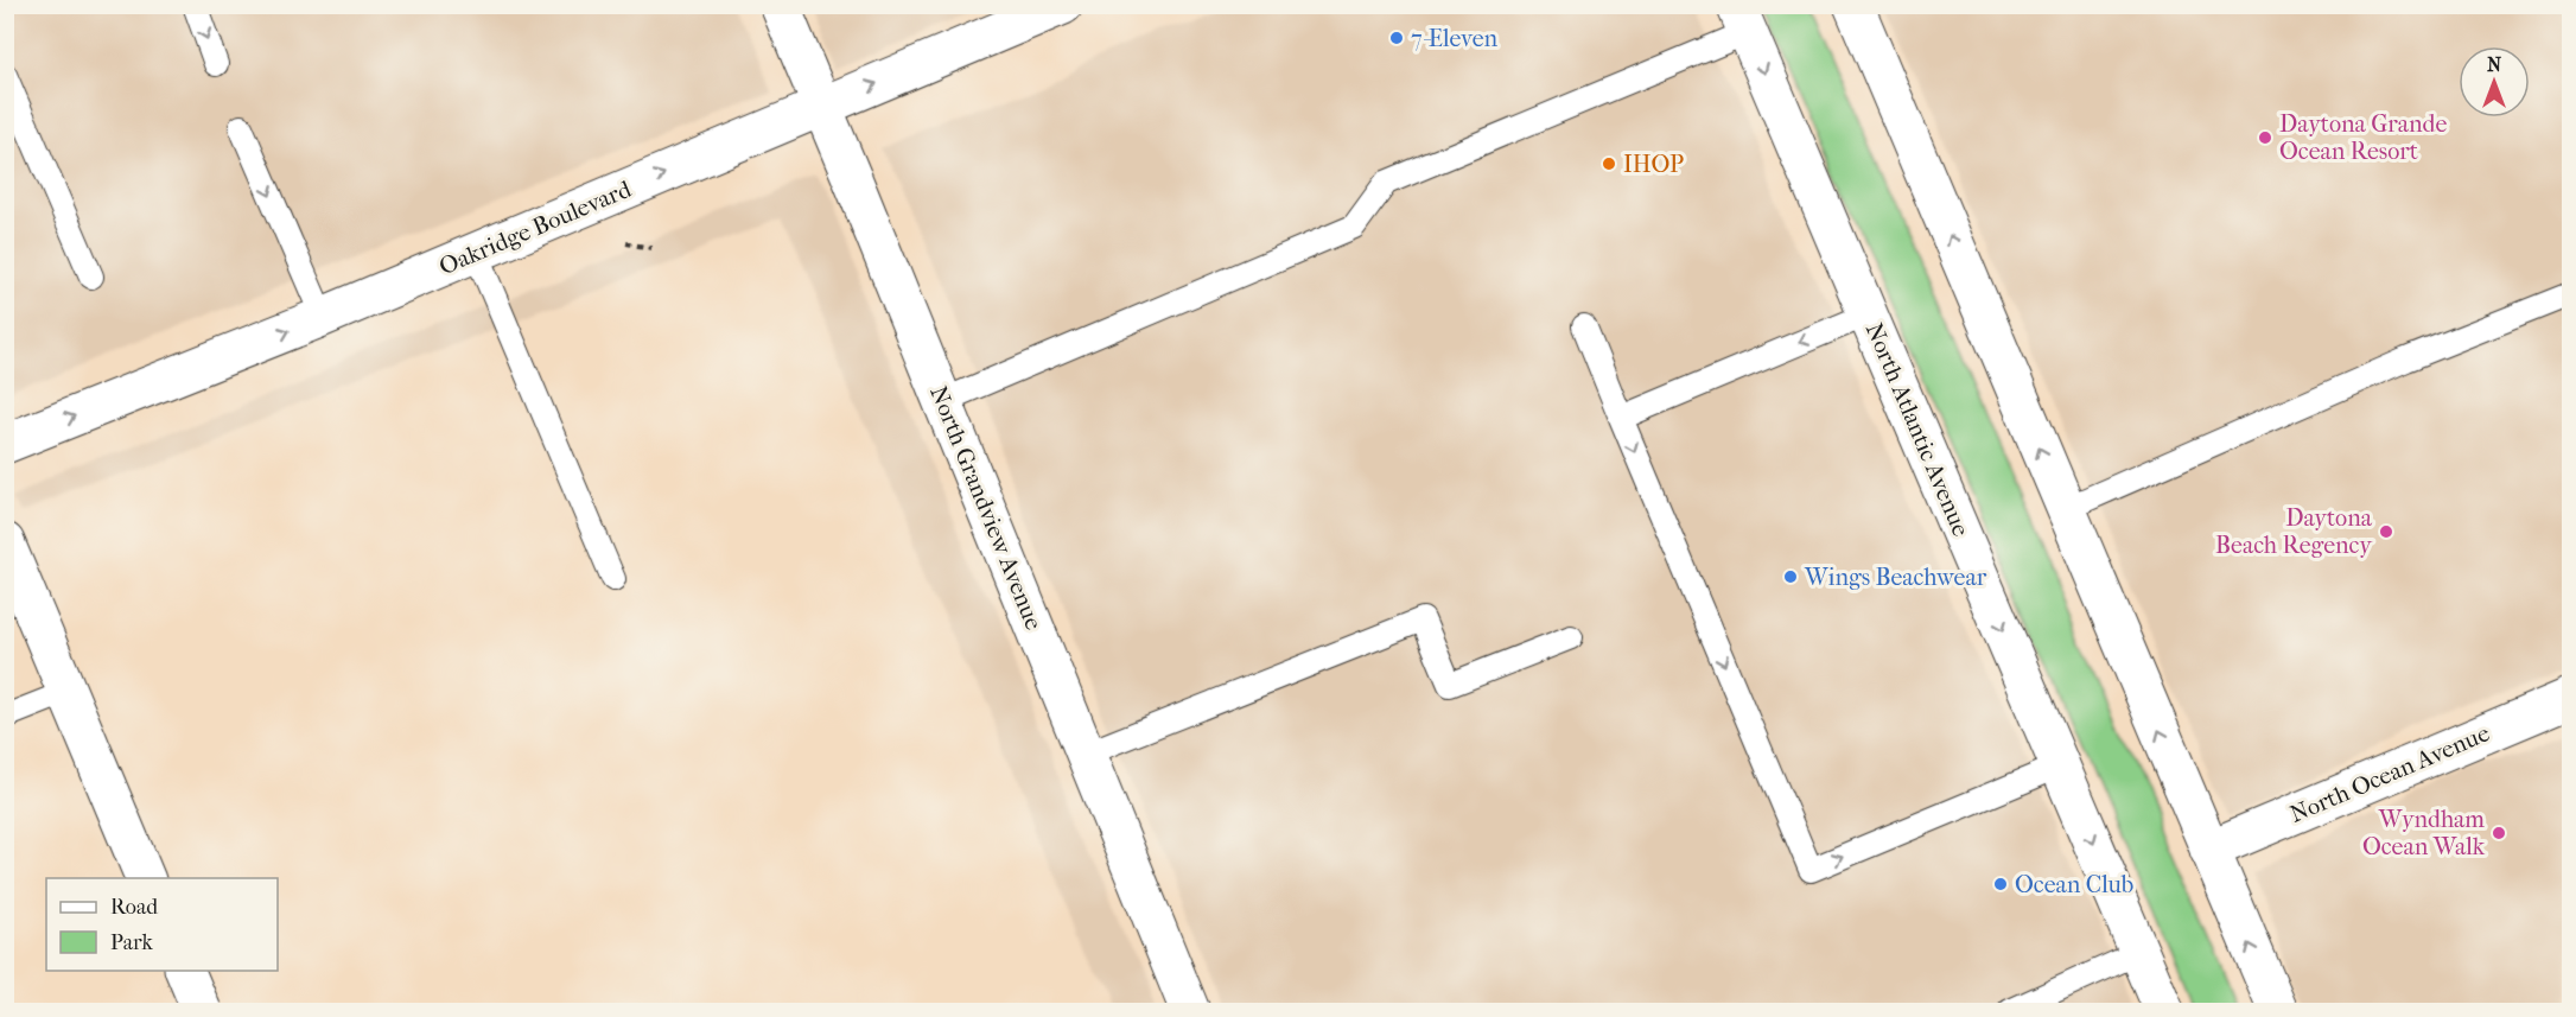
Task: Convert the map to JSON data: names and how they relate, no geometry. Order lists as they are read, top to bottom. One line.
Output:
{"streets":{"main road":["Oakridge Boulevard","North Atlantic Avenue","North Grandview Avenue","North Ocean Avenue"]},"crossings":[["Oakridge Boulevard","North Grandview Avenue"]],"one_way":["Oakridge Boulevard"],"places":["7-Eleven","Daytona Grande Ocean Resort","IHOP","Daytona Beach Regency","Wings Beachwear","Wyndham Ocean Walk","Ocean Club"],"legend":["Road","Park"],"north":"top"}
